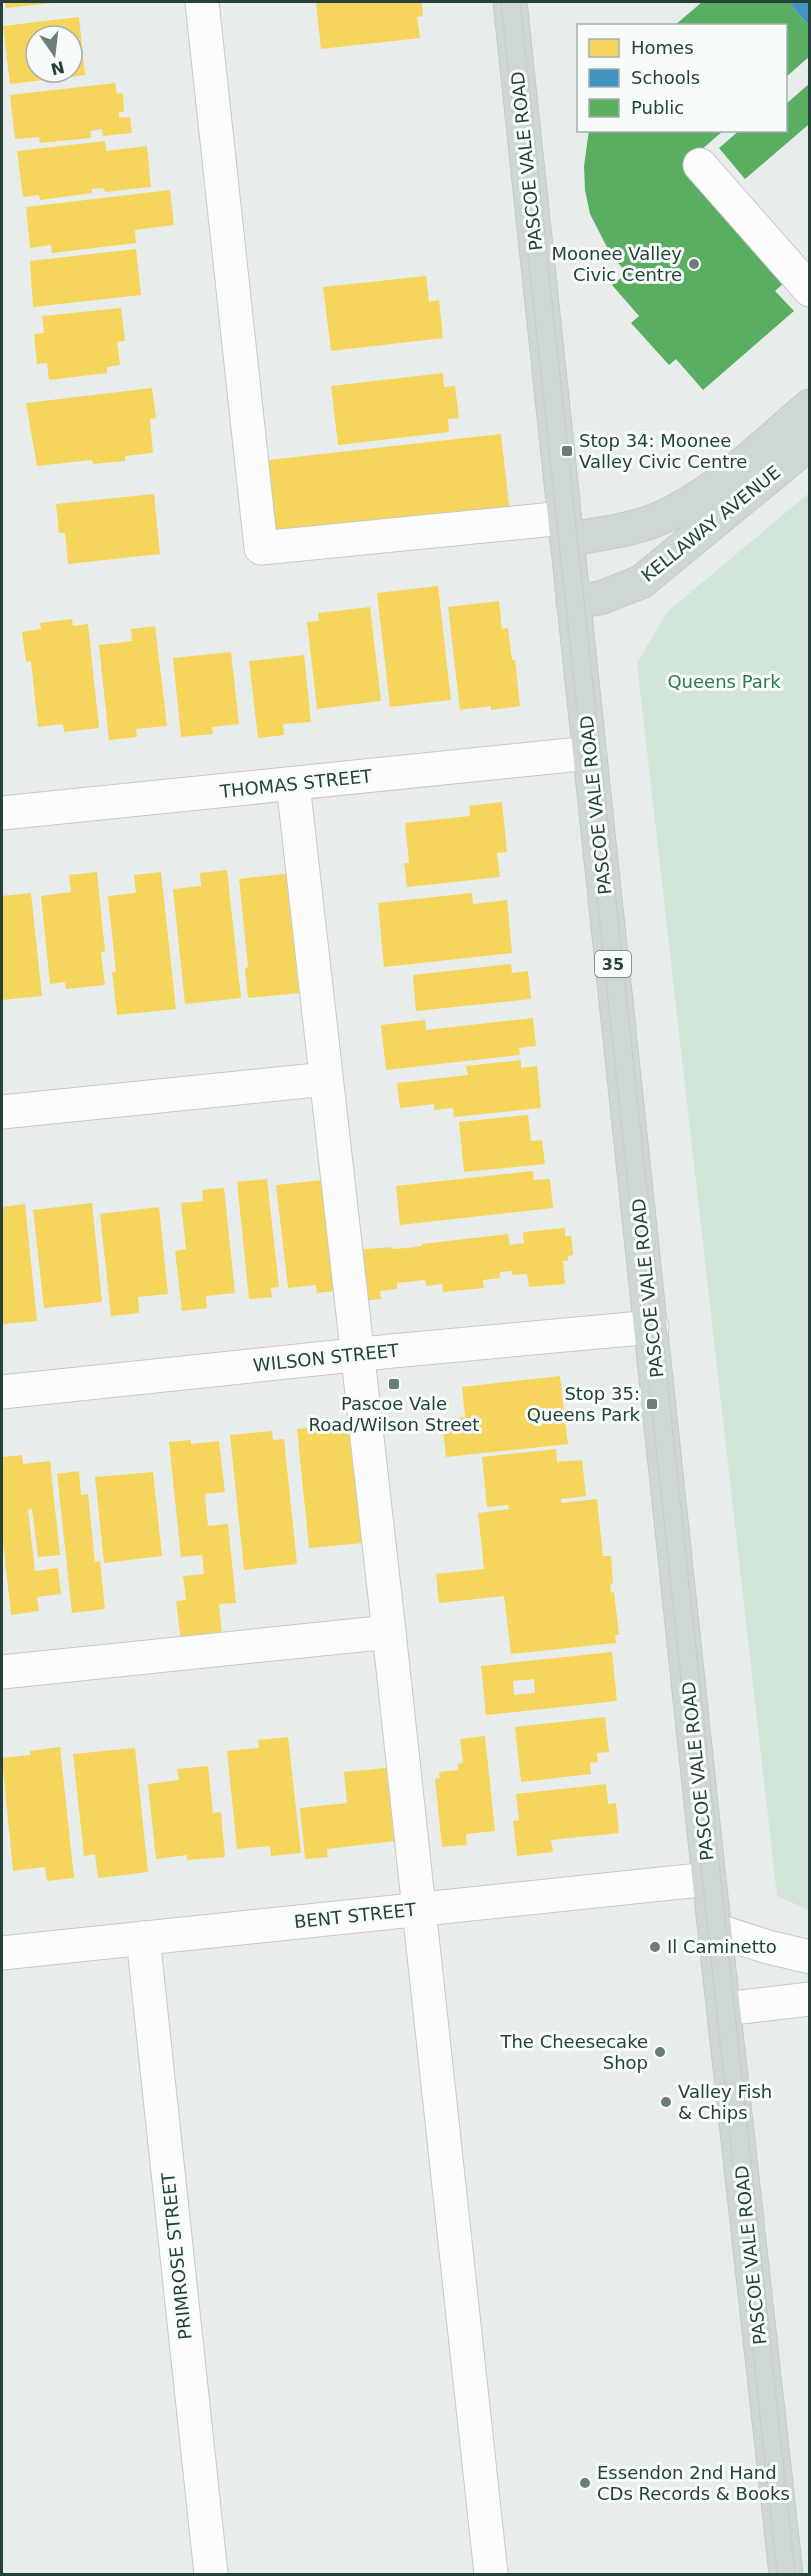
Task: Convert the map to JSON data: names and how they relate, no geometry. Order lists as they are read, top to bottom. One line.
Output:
{"streets":{"main road":["PASCOE VALE ROAD","KELLAWAY AVENUE","35"],"street":["THOMAS STREET","WILSON STREET","BENT STREET","PRIMROSE STREET"]},"crossings":[["PASCOE VALE ROAD","KELLAWAY AVENUE"],["PASCOE VALE ROAD","THOMAS STREET"],["PASCOE VALE ROAD","WILSON STREET"],["PASCOE VALE ROAD","BENT STREET"],["BENT STREET","PRIMROSE STREET"]],"parks":["Queens Park"],"places":{"other":["Moonee Valley Civic Centre","Il Caminetto","The Cheesecake Shop","Valley Fish & Chips","Essendon 2nd Hand CDs Records & Books"],"transit":["Stop 34: Moonee Valley Civic Centre","Pascoe Vale Road/Wilson Street","Stop 35: Queens Park"]},"legend":["Homes","Schools","Public"],"north":"bottom"}
